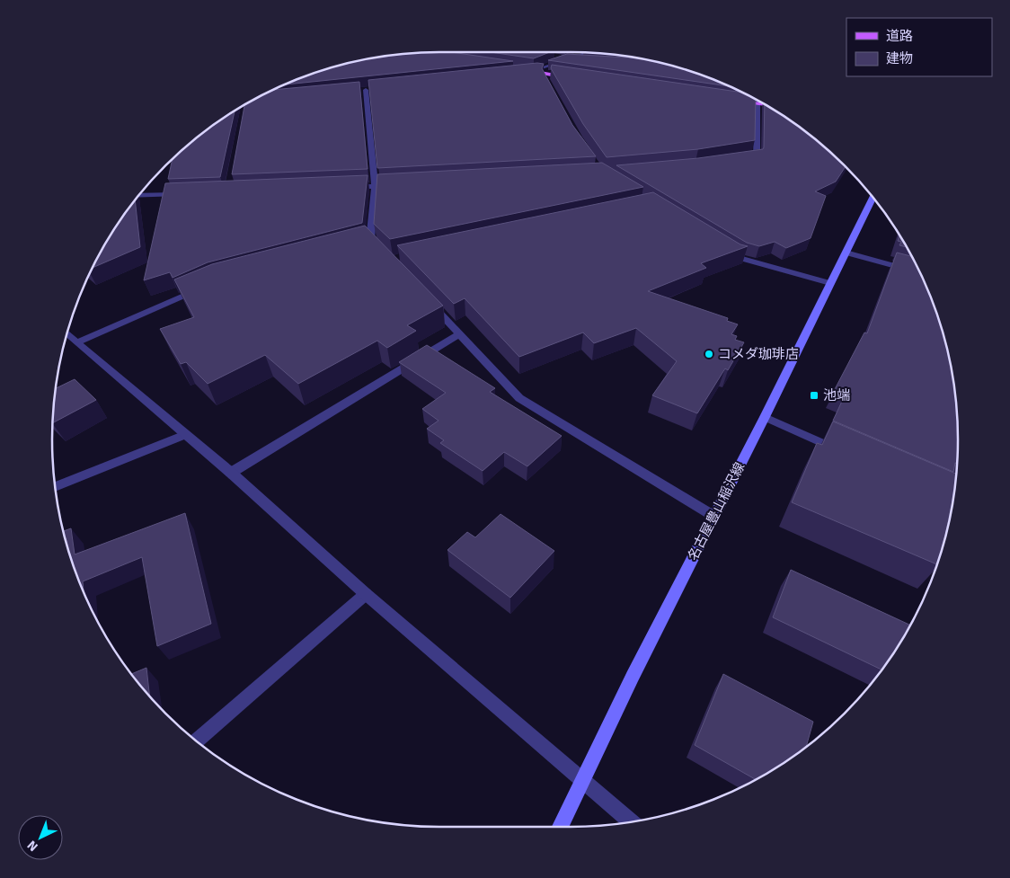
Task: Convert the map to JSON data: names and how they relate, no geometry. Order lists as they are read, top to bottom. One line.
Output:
{"streets":{"main road":["名古屋豊山稲沢線"]},"places":{"other":["コメダ珈琲店"],"transit":["池端"]},"legend":["道路","建物"],"north":"bottom left"}
